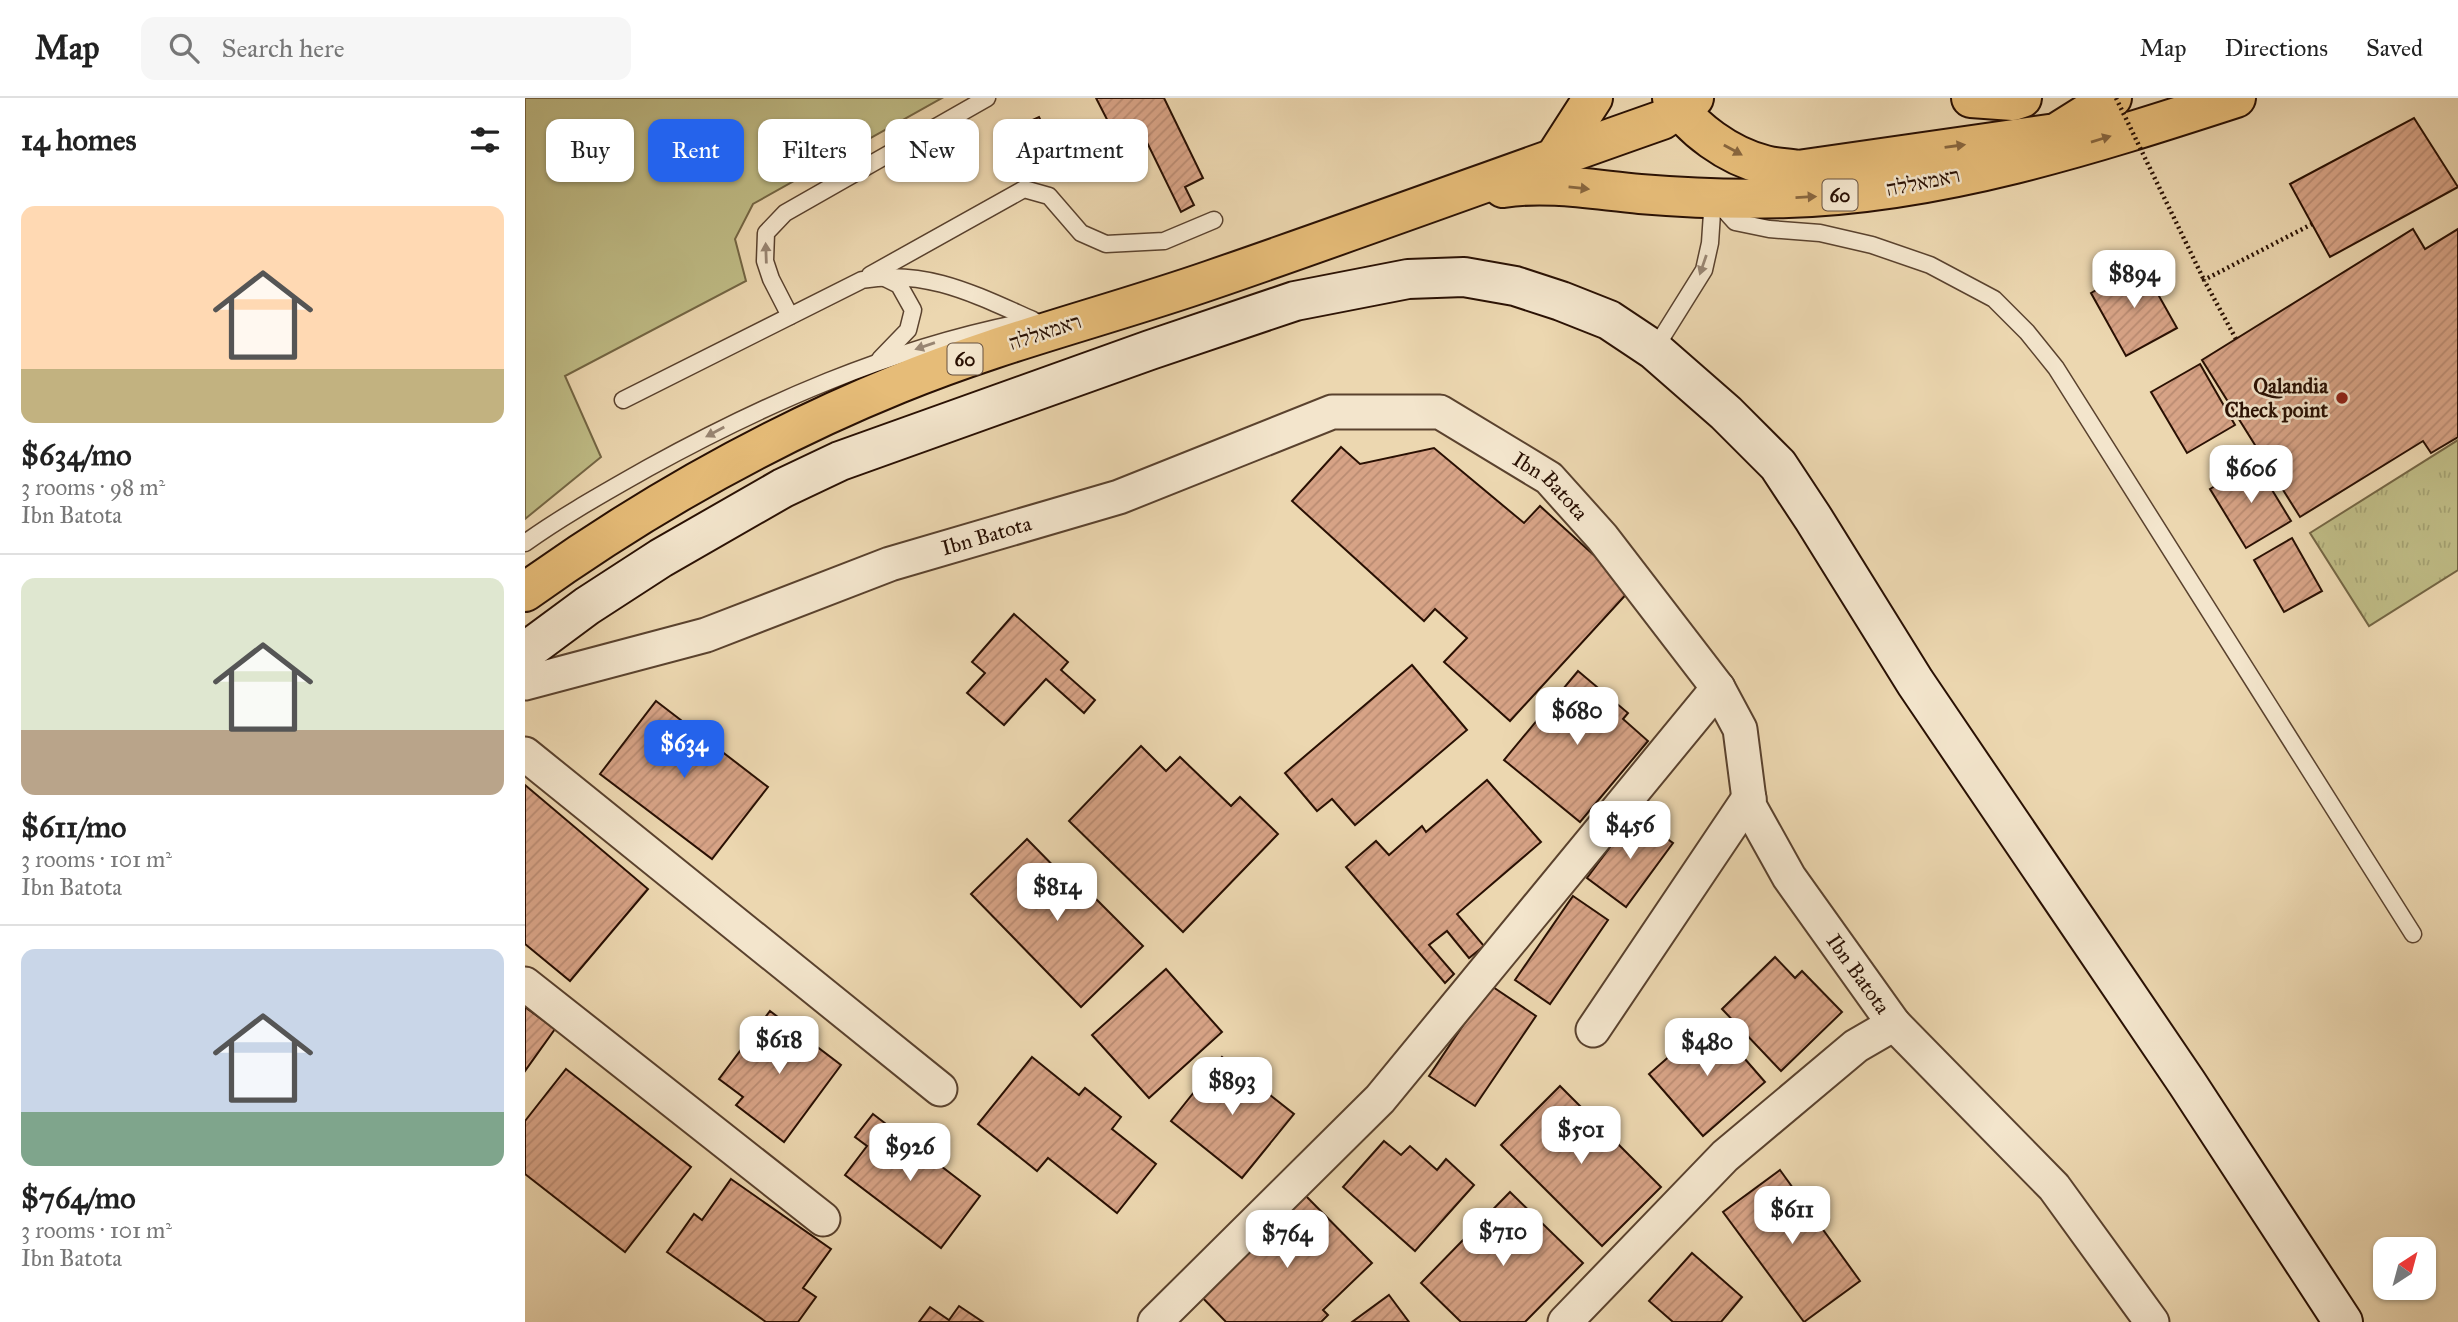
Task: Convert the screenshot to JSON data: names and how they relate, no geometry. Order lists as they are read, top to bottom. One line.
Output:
{"streets":{"highway":["ראמאללה","60"],"street":["Ibn Batota"]},"crossings":[["ראמאללה","60"]],"places":["Qalandia Check point"],"north":"top right","page":{"header":"Map","search":"Search here","nav":["Map","Directions","Saved"],"heading":"14 homes","chip":["Buy","Rent","Filters","New","Apartment"],"list":[{"name":"$634/mo","note":"3 rooms · 98 m² · Ibn Batota"},{"name":"$611/mo","note":"3 rooms · 101 m² · Ibn Batota"},{"name":"$764/mo","note":"3 rooms · 101 m² · Ibn Batota"}],"price":["$894","$606","$680","$634","$456","$814","$618","$480","$893","$501","$926","$611","$710","$764"]}}
